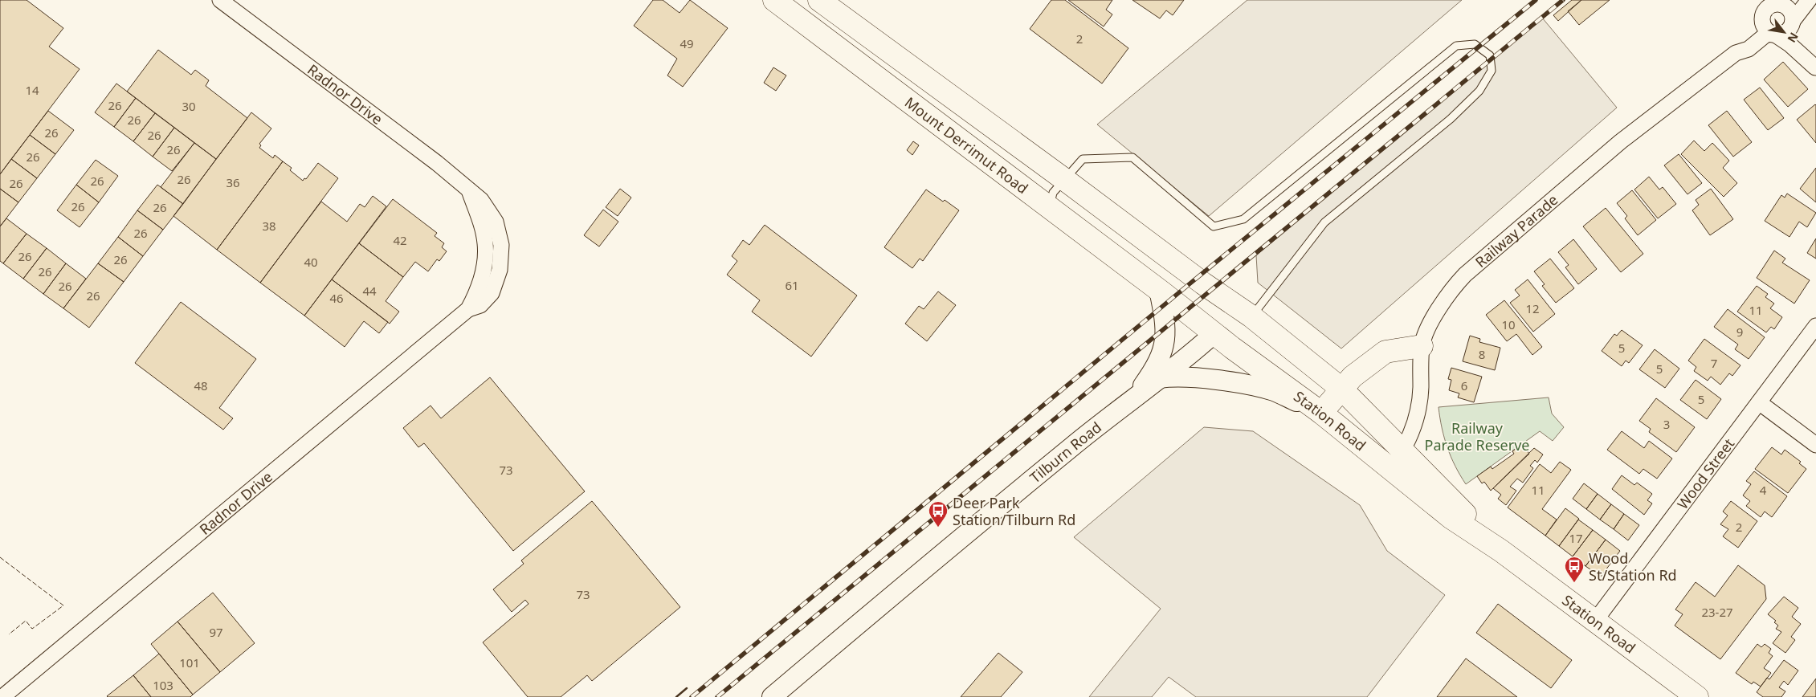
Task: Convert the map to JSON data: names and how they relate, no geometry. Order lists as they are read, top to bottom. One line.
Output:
{"streets":{"main road":["Mount Derrimut Road","Station Road"],"street":["Radnor Drive","Railway Parade","Tilburn Road","Wood Street"]},"crossings":[["Mount Derrimut Road","Station Road"],["Railway Parade","Station Road"],["Station Road","Tilburn Road"],["Station Road","Wood Street"]],"parks":["Railway Parade Reserve"],"places":{"bus stop":["Deer Park Station/Tilburn Rd","Wood St/Station Rd"]},"house_numbers":["2","49","14","26","30","26","26","26","26","26","26","26","36","26","26","26","38","26","42","26","26","40","26","61","26","44","26","46","12","11","10","9","5","8","7","5","48","6","5","3","73","11","4","2","17","73","23-27","97","101","103"],"north":"bottom right"}
